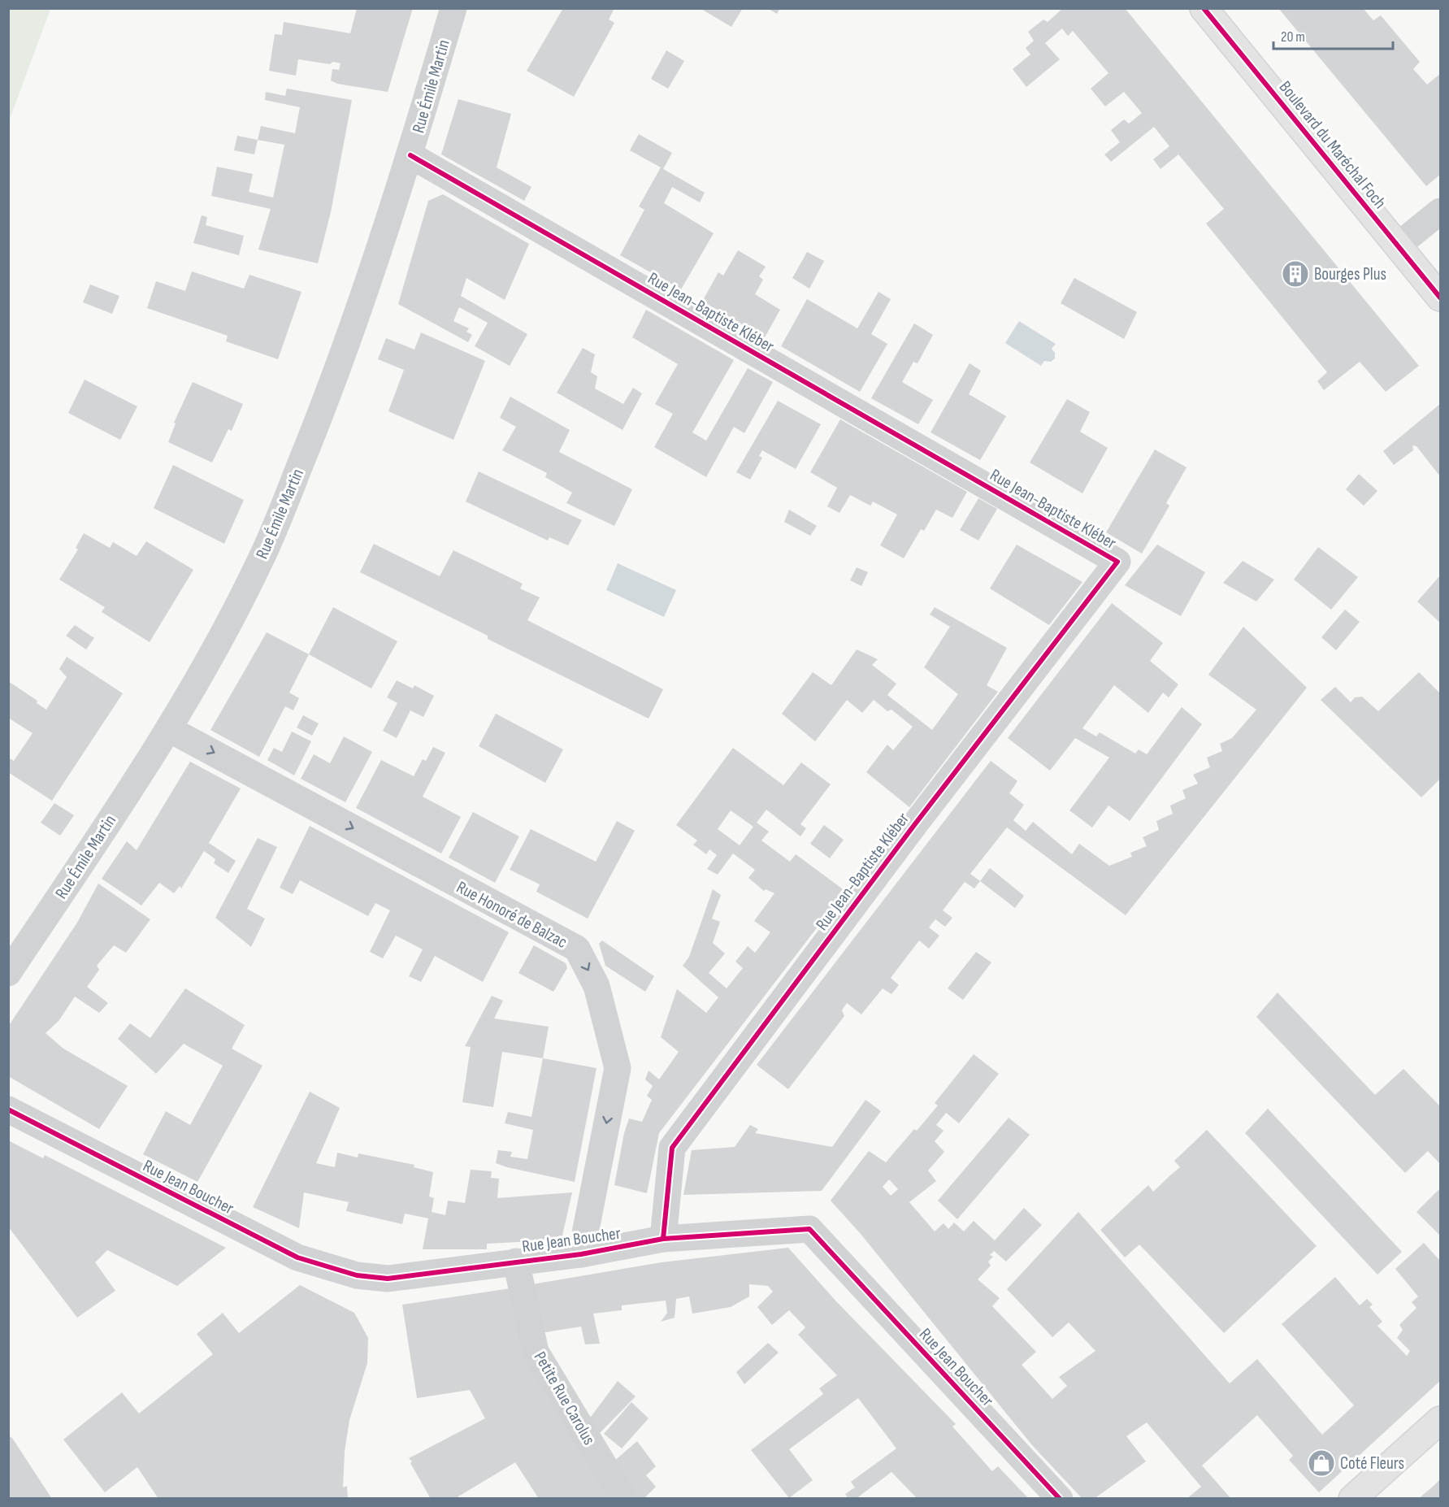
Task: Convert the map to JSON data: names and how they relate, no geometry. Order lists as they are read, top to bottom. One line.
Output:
{"streets":{"main road":["Boulevard du Maréchal Foch"],"street":["Rue Émile Martin","Rue Jean-Baptiste Kléber","Rue Honoré de Balzac","Rue Jean Boucher","Petite Rue Carolus"]},"crossings":[["Rue Émile Martin","Rue Jean-Baptiste Kléber"],["Rue Émile Martin","Rue Honoré de Balzac"],["Rue Jean-Baptiste Kléber","Rue Jean Boucher"],["Rue Honoré de Balzac","Rue Jean Boucher"],["Rue Jean Boucher","Petite Rue Carolus"]],"one_way":["Rue Honoré de Balzac"],"places":{"building":["Bourges Plus"],"shop":["Coté Fleurs"]},"scale_bar":"20 m"}
